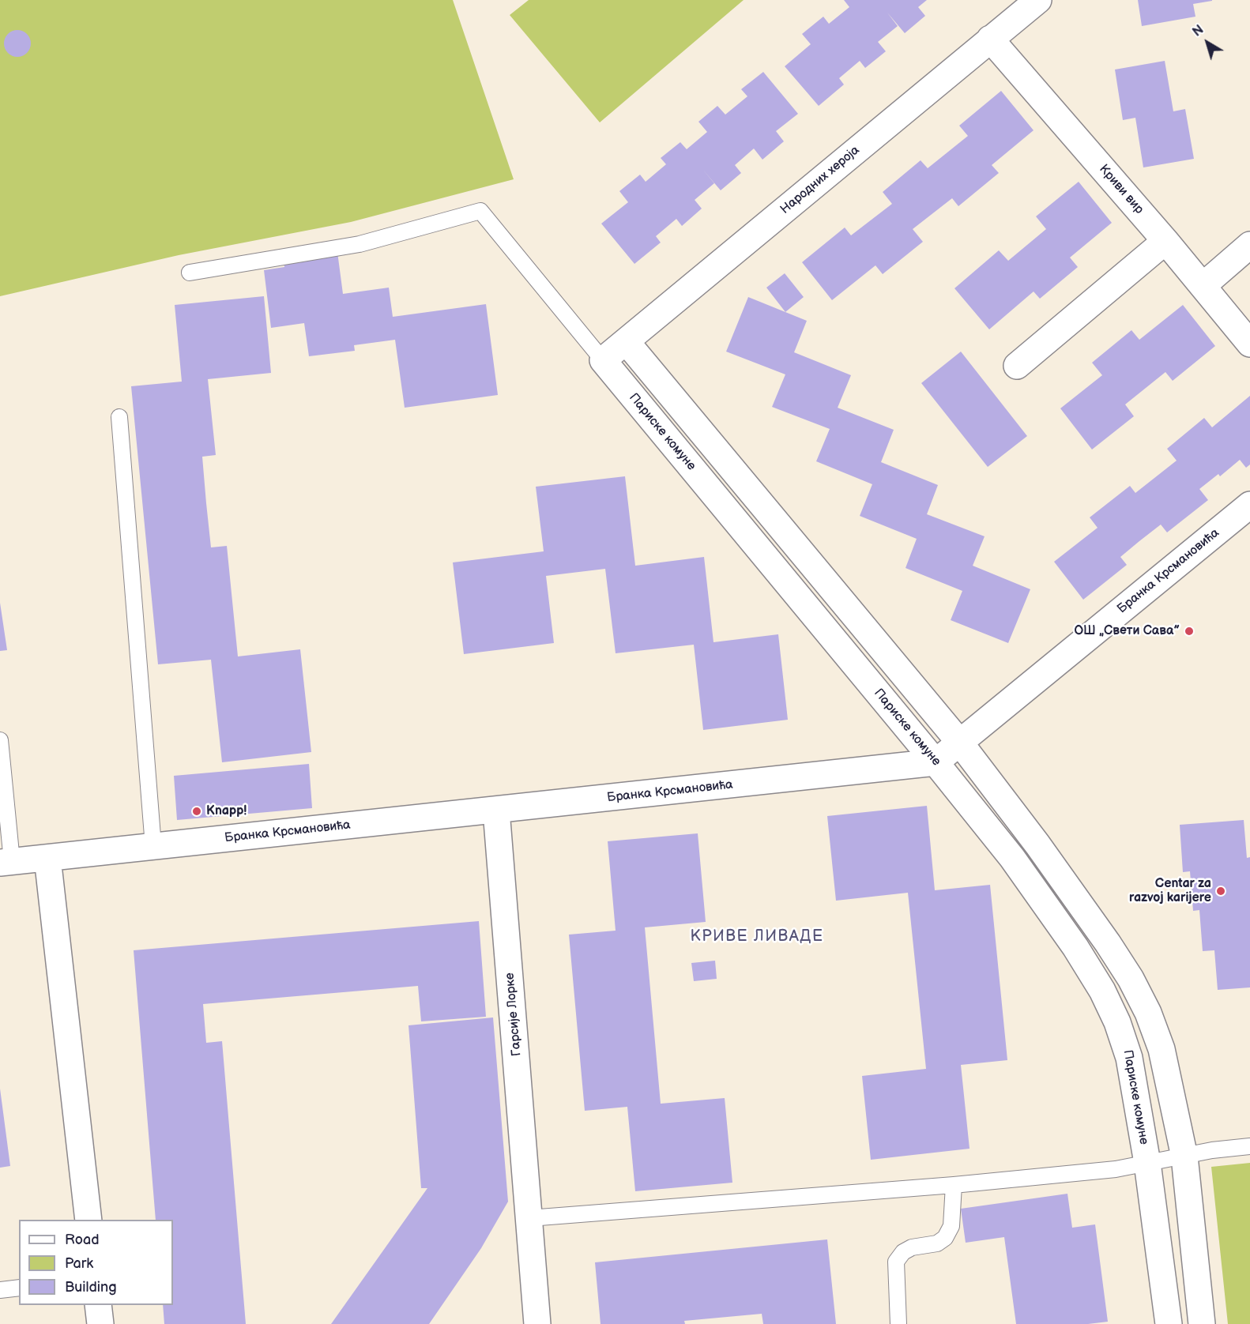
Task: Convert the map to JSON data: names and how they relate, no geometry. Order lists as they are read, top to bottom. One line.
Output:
{"streets":{"street":["Народних хероја","Криви вир","Париске комуне","Бранка Крсмановића","Гарсије Лорке"]},"crossings":[["Народних хероја","Криви вир"],["Народних хероја","Париске комуне"],["Париске комуне","Бранка Крсмановића"],["Бранка Крсмановића","Гарсије Лорке"]],"districts":["КРИВЕ ЛИВАДЕ"],"places":["ОШ „Свети Сава”","Knapp!","Centar za razvoj karijere"],"legend":["Road","Park","Building"],"north":"top left"}
